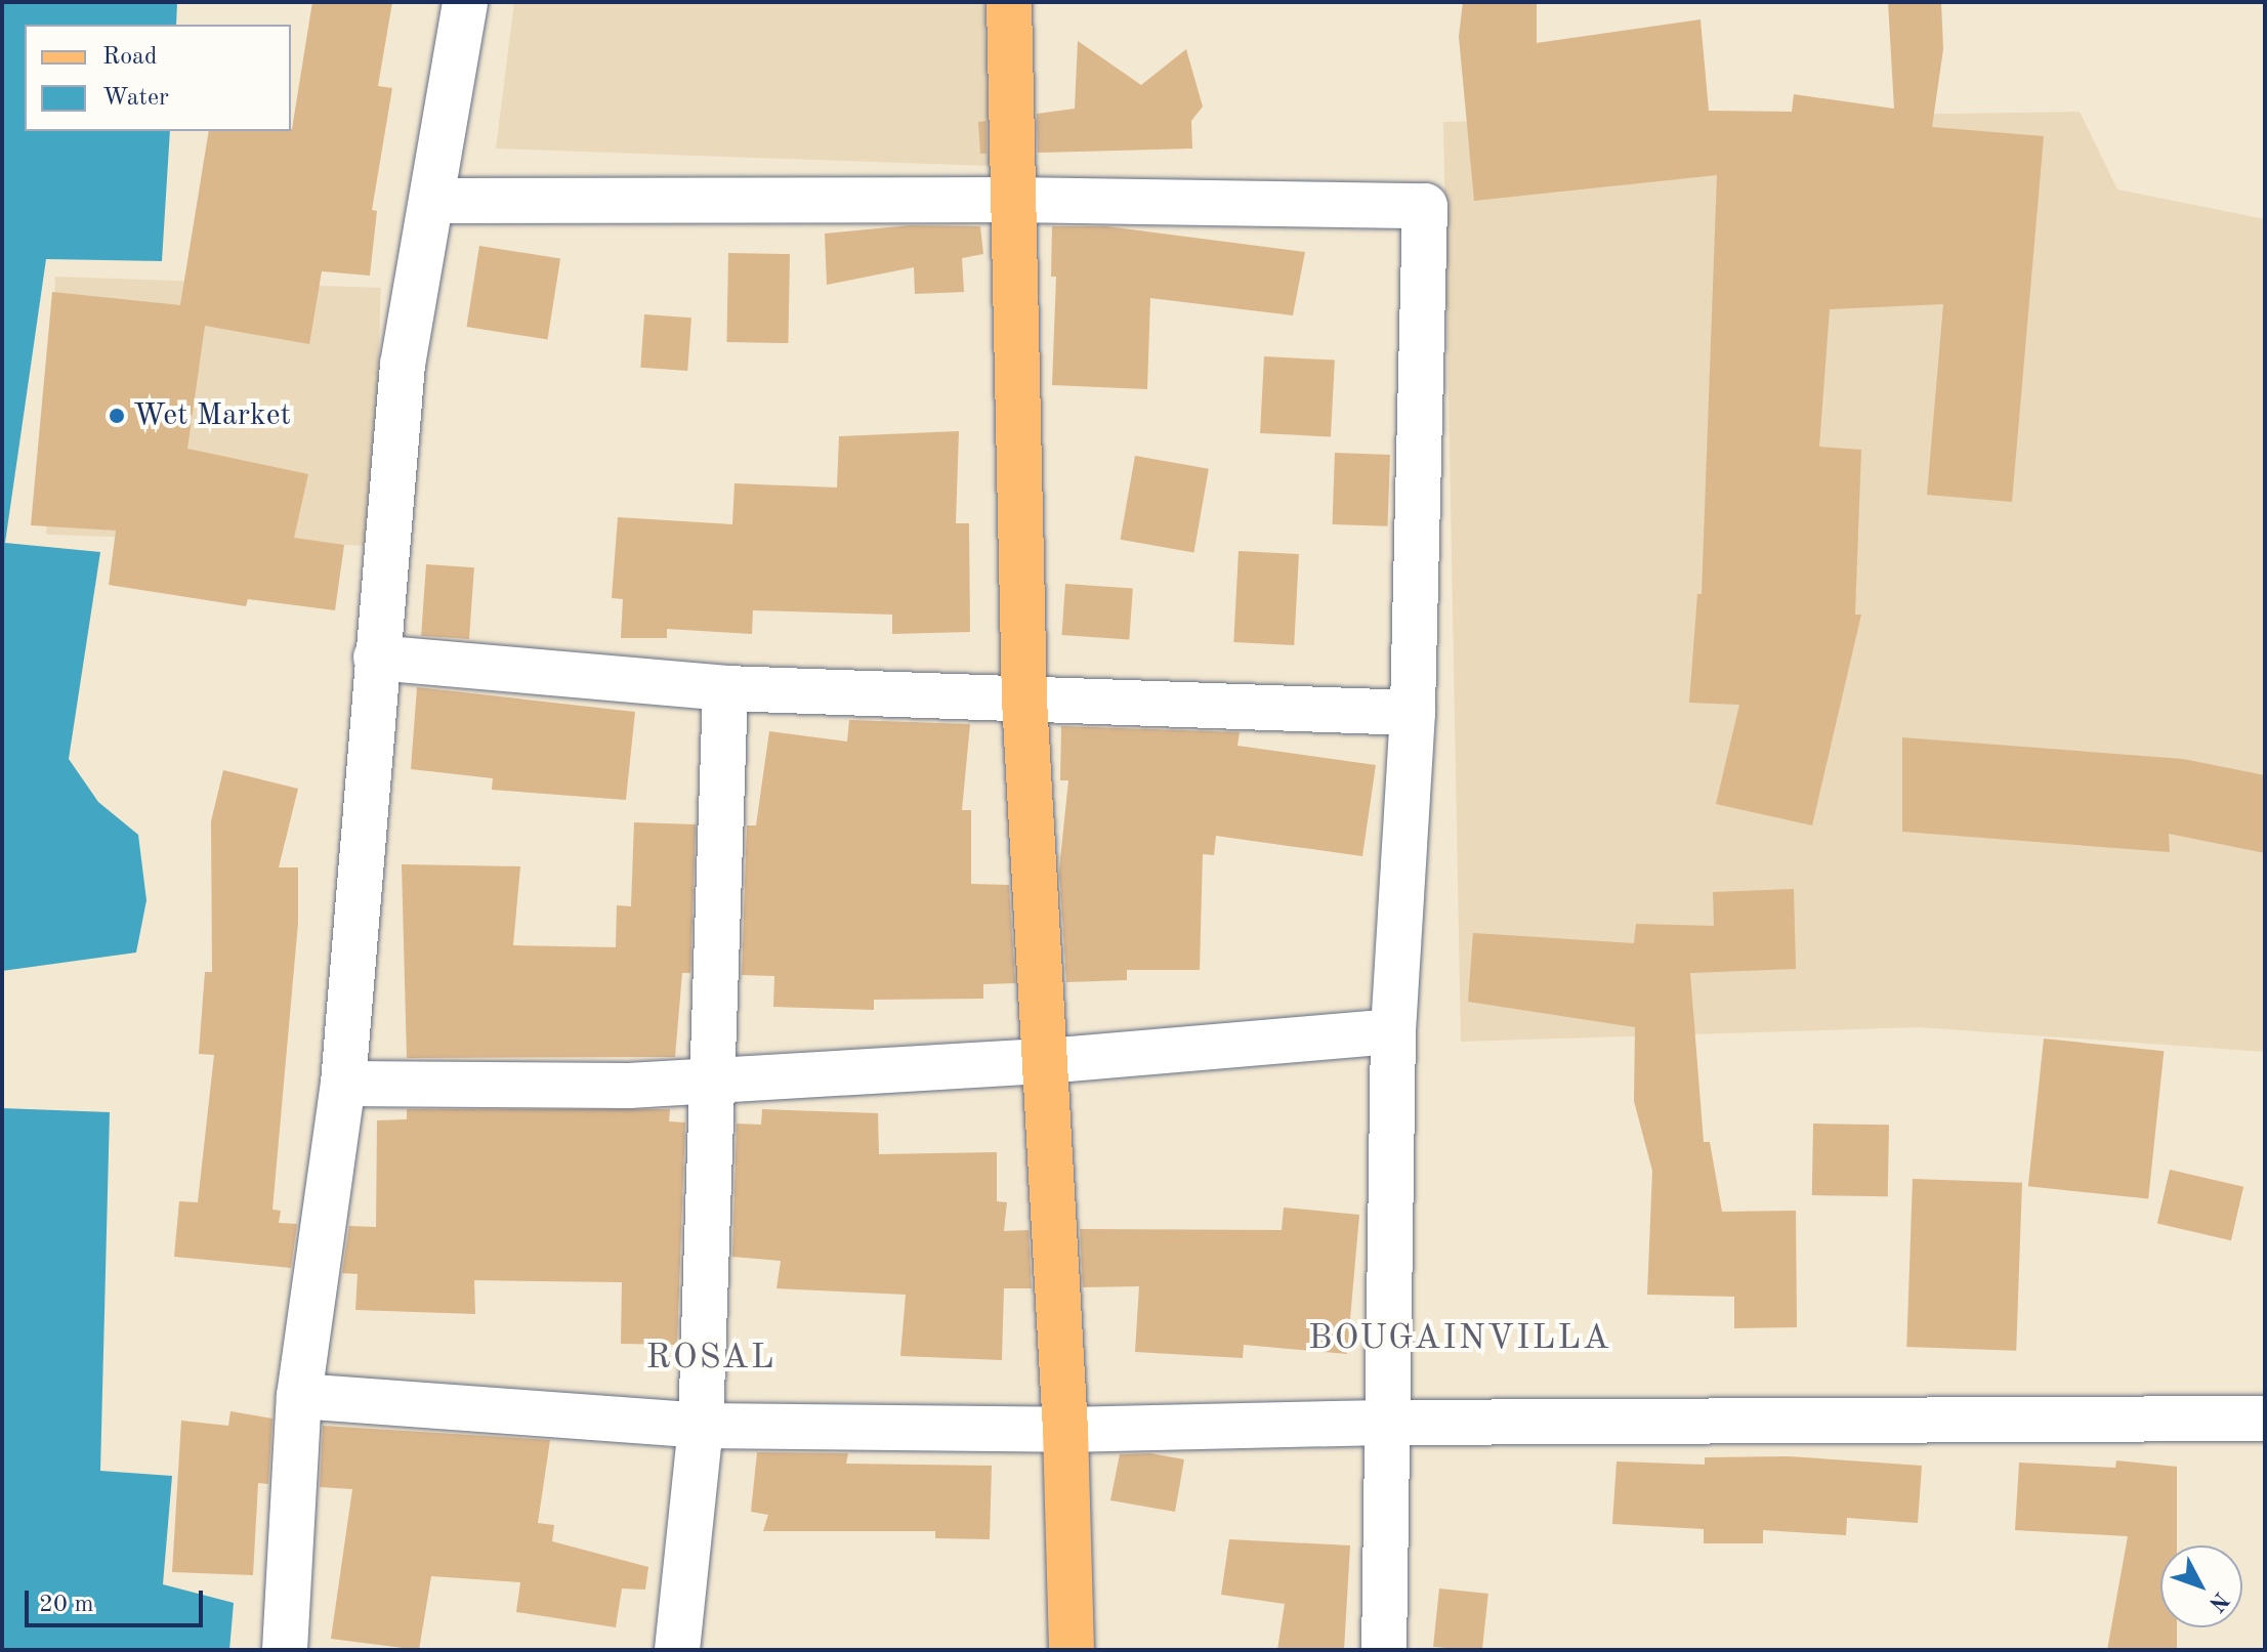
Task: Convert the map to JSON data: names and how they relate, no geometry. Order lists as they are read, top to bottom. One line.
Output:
{"districts":["BOUGAINVILLA","ROSAL"],"places":["Wet Market"],"legend":["Road","Water"],"scale_bar":"20 m","north":"bottom right"}
